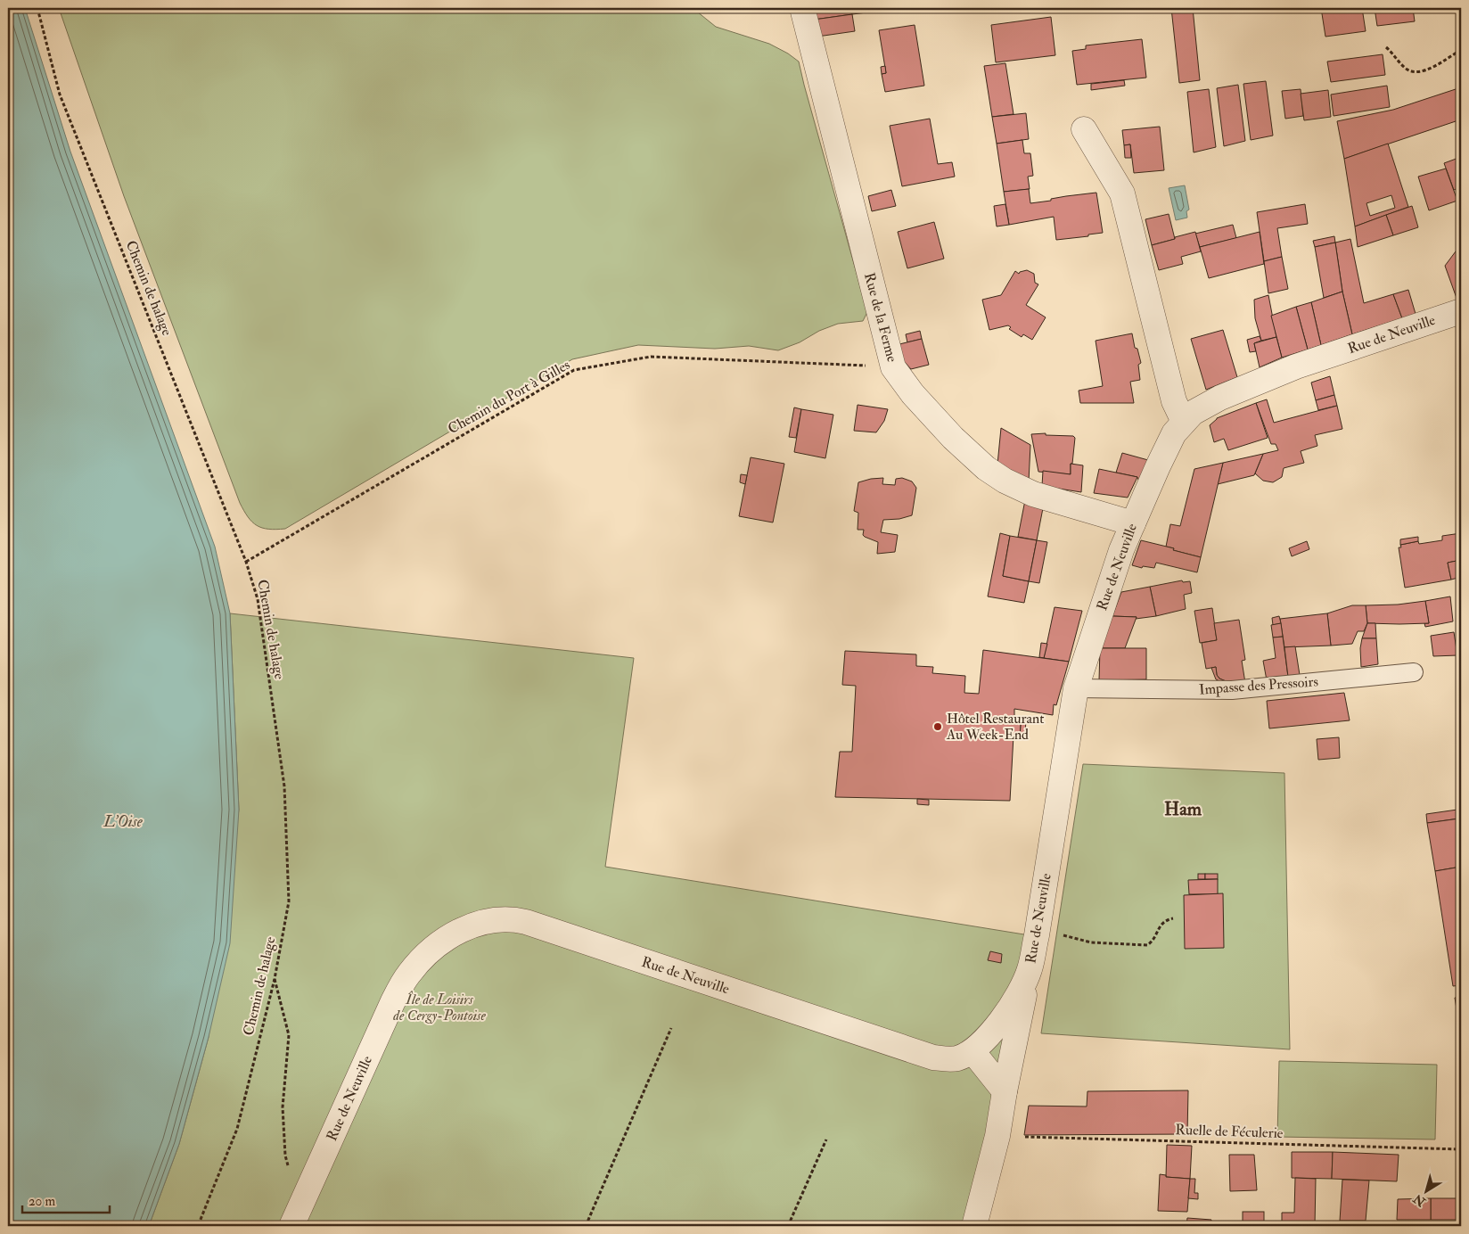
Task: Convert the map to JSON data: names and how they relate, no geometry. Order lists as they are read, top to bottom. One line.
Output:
{"streets":{"street":["Rue de la Ferme","Rue de Neuville"],"lane":["Impasse des Pressoirs"],"path":["Chemin de halage","Chemin du Port à Gilles","Ruelle de Féculerie"]},"crossings":[["Chemin de halage","Chemin du Port à Gilles"],["Rue de la Ferme","Rue de Neuville"],["Rue de la Ferme","Chemin du Port à Gilles"],["Rue de Neuville","Impasse des Pressoirs"]],"districts":["Ham"],"water":["L’Oise"],"parks":["Île de Loisirs de Cergy-Pontoise"],"places":["Hôtel Restaurant Au Week-End"],"scale_bar":"20 m","north":"bottom left"}
